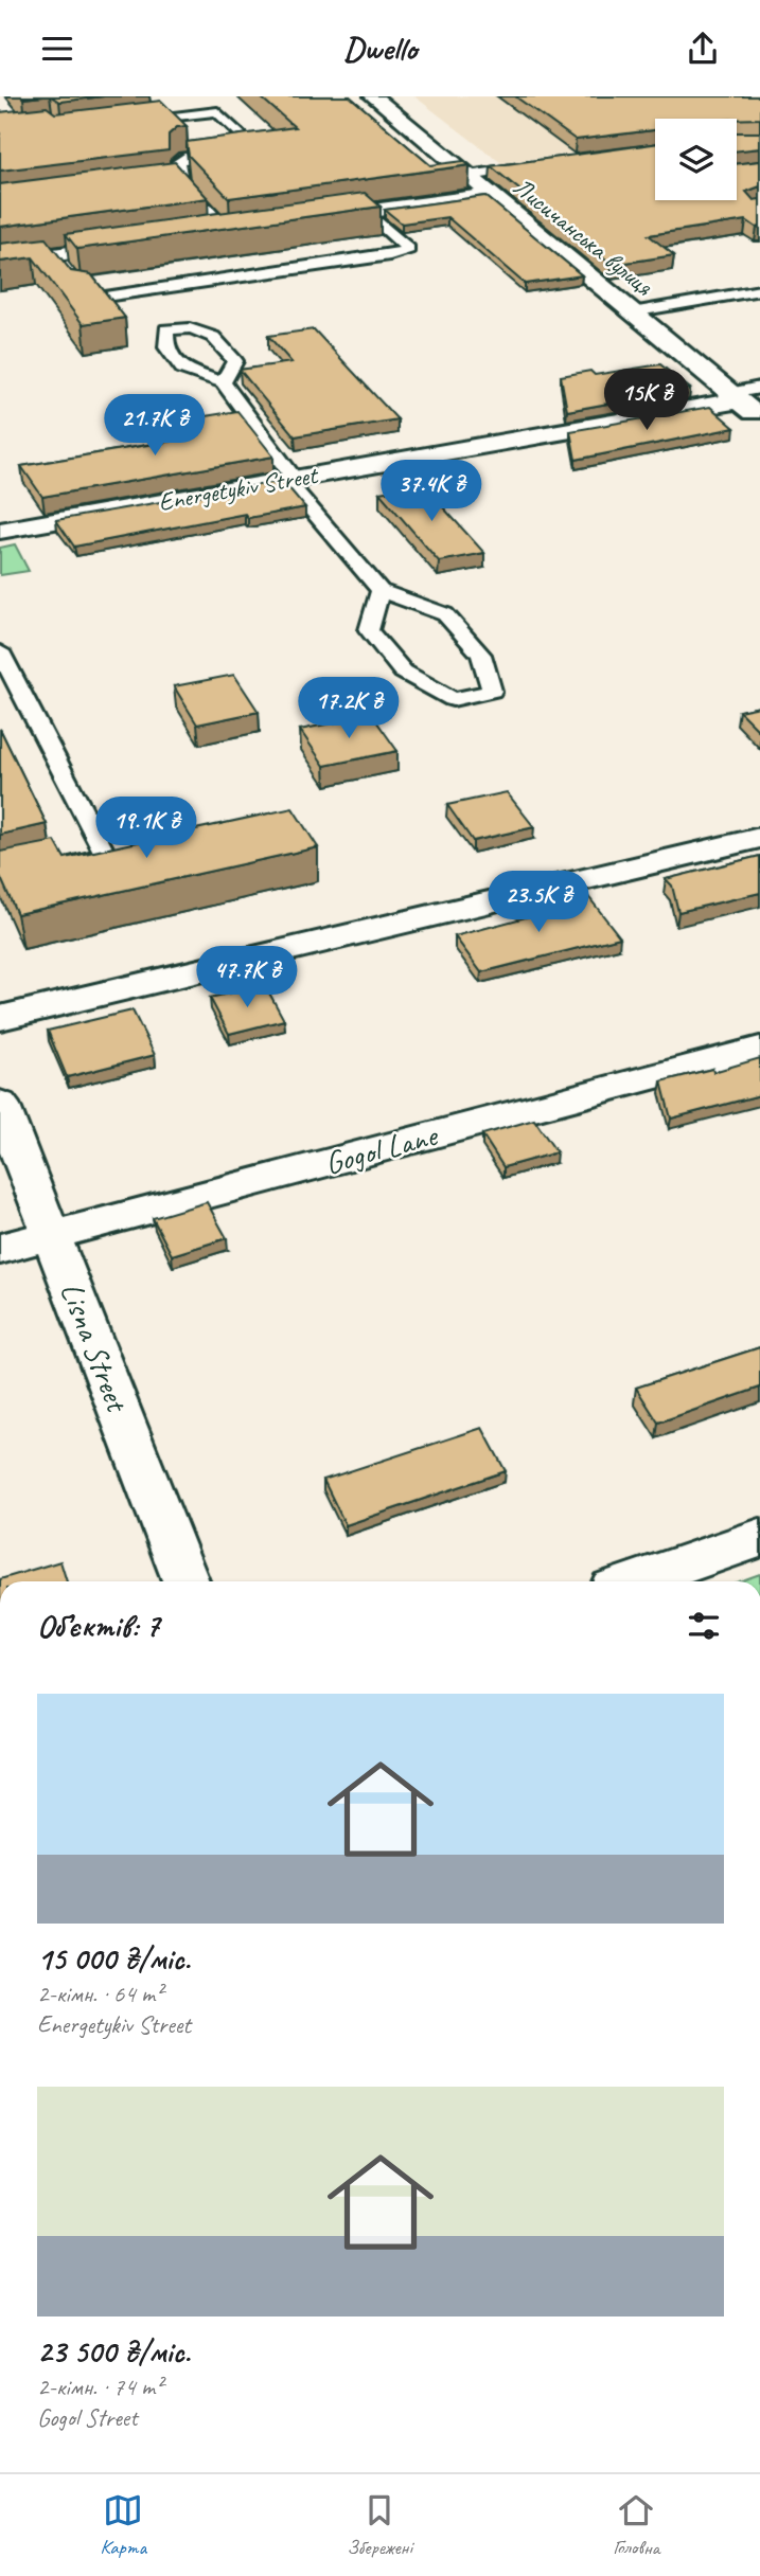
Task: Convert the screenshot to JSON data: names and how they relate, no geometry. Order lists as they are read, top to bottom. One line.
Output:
{"streets":{"street":["Лисичанська вулиця","Energetykiv Street","Gogol Lane","Lisna Street"]},"crossings":[["Лисичанська вулиця","Energetykiv Street"],["Gogol Lane","Lisna Street"]],"page":{"header":"Dwello","price":["15K ₴","21.7K ₴","37.4K ₴","17.2K ₴","19.1K ₴","23.5K ₴","47.7K ₴"],"heading":"Об’єктів: 7","list":[{"name":"15 000 ₴/міс.","note":"2-кімн. · 64 m² · Energetykiv Street"},{"name":"23 500 ₴/міс.","note":"2-кімн. · 74 m² · Gogol Street"}],"tabs":["Карта","Збережені","Головна"]}}
